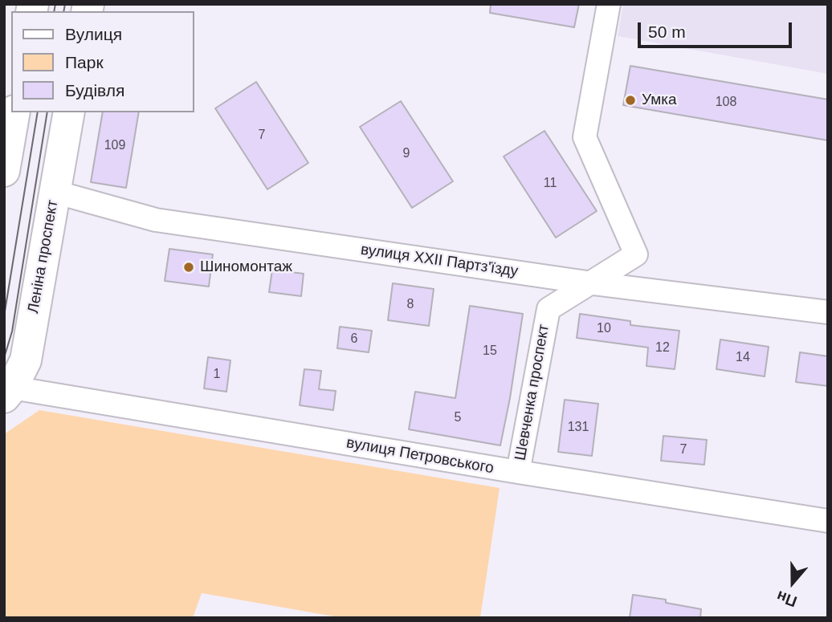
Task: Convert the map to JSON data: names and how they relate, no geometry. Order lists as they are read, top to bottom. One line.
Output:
{"streets":{"street":["Леніна проспект","вулиця XXII Партз'їзду","Шевченка проспект","вулиця Петровського"]},"crossings":[["Леніна проспект","вулиця XXII Партз'їзду"],["Леніна проспект","вулиця Петровського"],["вулиця XXII Партз'їзду","Шевченка проспект"],["Шевченка проспект","вулиця Петровського"]],"places":["Умка","Шиномонтаж"],"house_numbers":["108","7","109","9","11","8","10","6","12","15","14","1","5","131","7"],"legend":["Вулиця","Парк","Будівля"],"scale_bar":"50 m","north":"bottom"}
